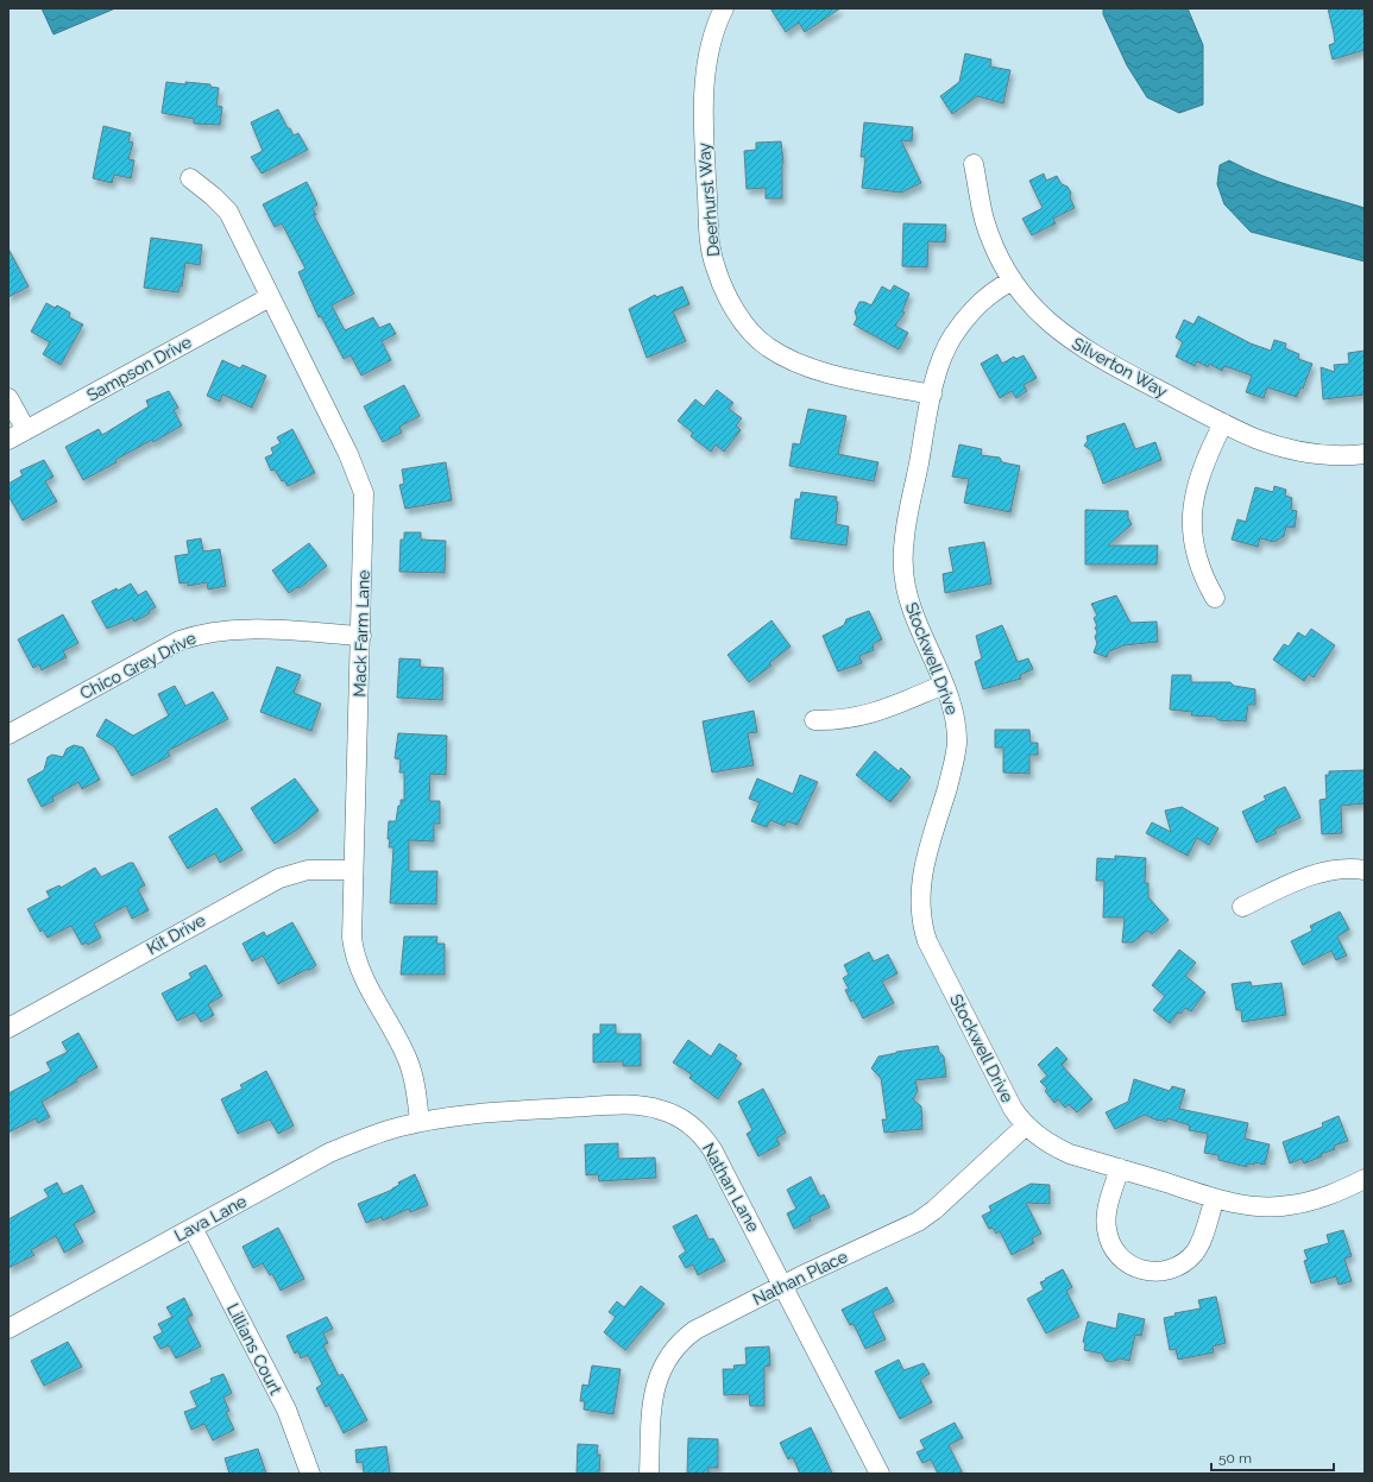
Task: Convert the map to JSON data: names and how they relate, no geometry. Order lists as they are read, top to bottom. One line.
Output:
{"streets":{"street":["Deerhurst Way","Silverton Way","Sampson Drive","Mack Farm Lane","Stockwell Drive","Chico Grey Drive","Kit Drive","Nathan Lane","Lava Lane","Nathan Place","Lillians Court"]},"crossings":[["Deerhurst Way","Stockwell Drive"],["Silverton Way","Stockwell Drive"],["Sampson Drive","Mack Farm Lane"],["Mack Farm Lane","Chico Grey Drive"],["Mack Farm Lane","Kit Drive"],["Mack Farm Lane","Nathan Lane"],["Mack Farm Lane","Lava Lane"],["Stockwell Drive","Nathan Place"],["Nathan Lane","Lava Lane"],["Nathan Lane","Nathan Place"],["Lava Lane","Lillians Court"]],"scale_bar":"50 m"}
